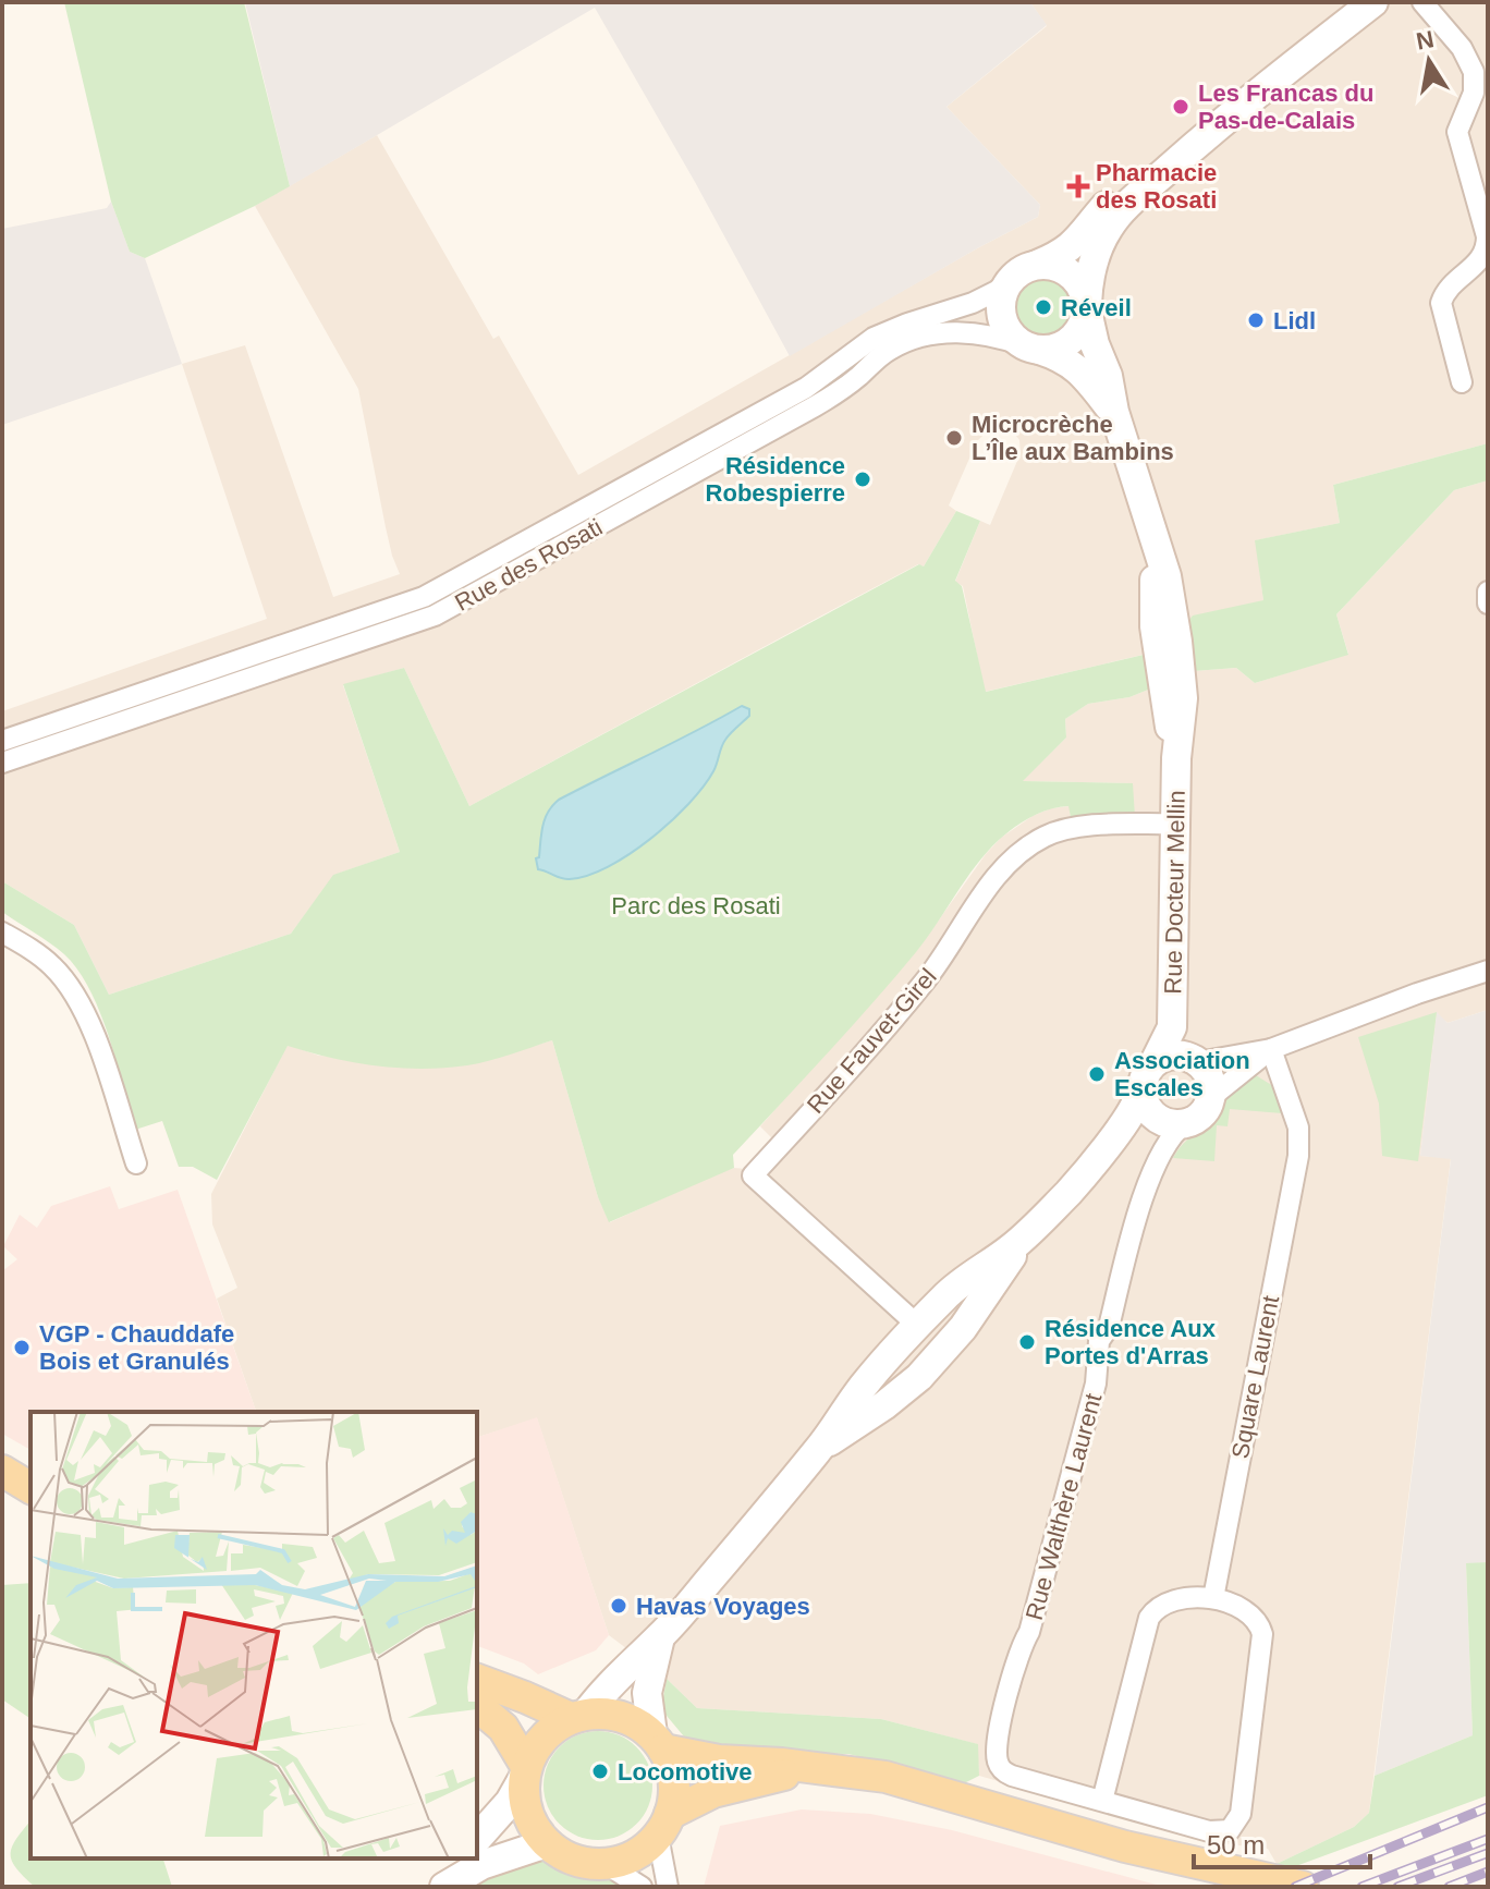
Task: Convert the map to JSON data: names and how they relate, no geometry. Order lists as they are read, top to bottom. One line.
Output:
{"streets":{"street":["Rue des Rosati","Rue Docteur Mellin","Rue Fauvet-Girel","Square Laurent","Rue Walthère Laurent"]},"crossings":[["Rue des Rosati","Rue Docteur Mellin"],["Rue Docteur Mellin","Rue Fauvet-Girel"]],"parks":["Parc des Rosati"],"places":{"other":["Les Francas du Pas-de-Calais","Réveil","Lidl","Microcrèche L’Île aux Bambins","Résidence Robespierre","Association Escales","Résidence Aux Portes d'Arras","VGP - Chauddafe Bois et Granulés","Havas Voyages","Locomotive"],"health":["Pharmacie des Rosati"]},"scale_bar":"50 m","north":"top"}
